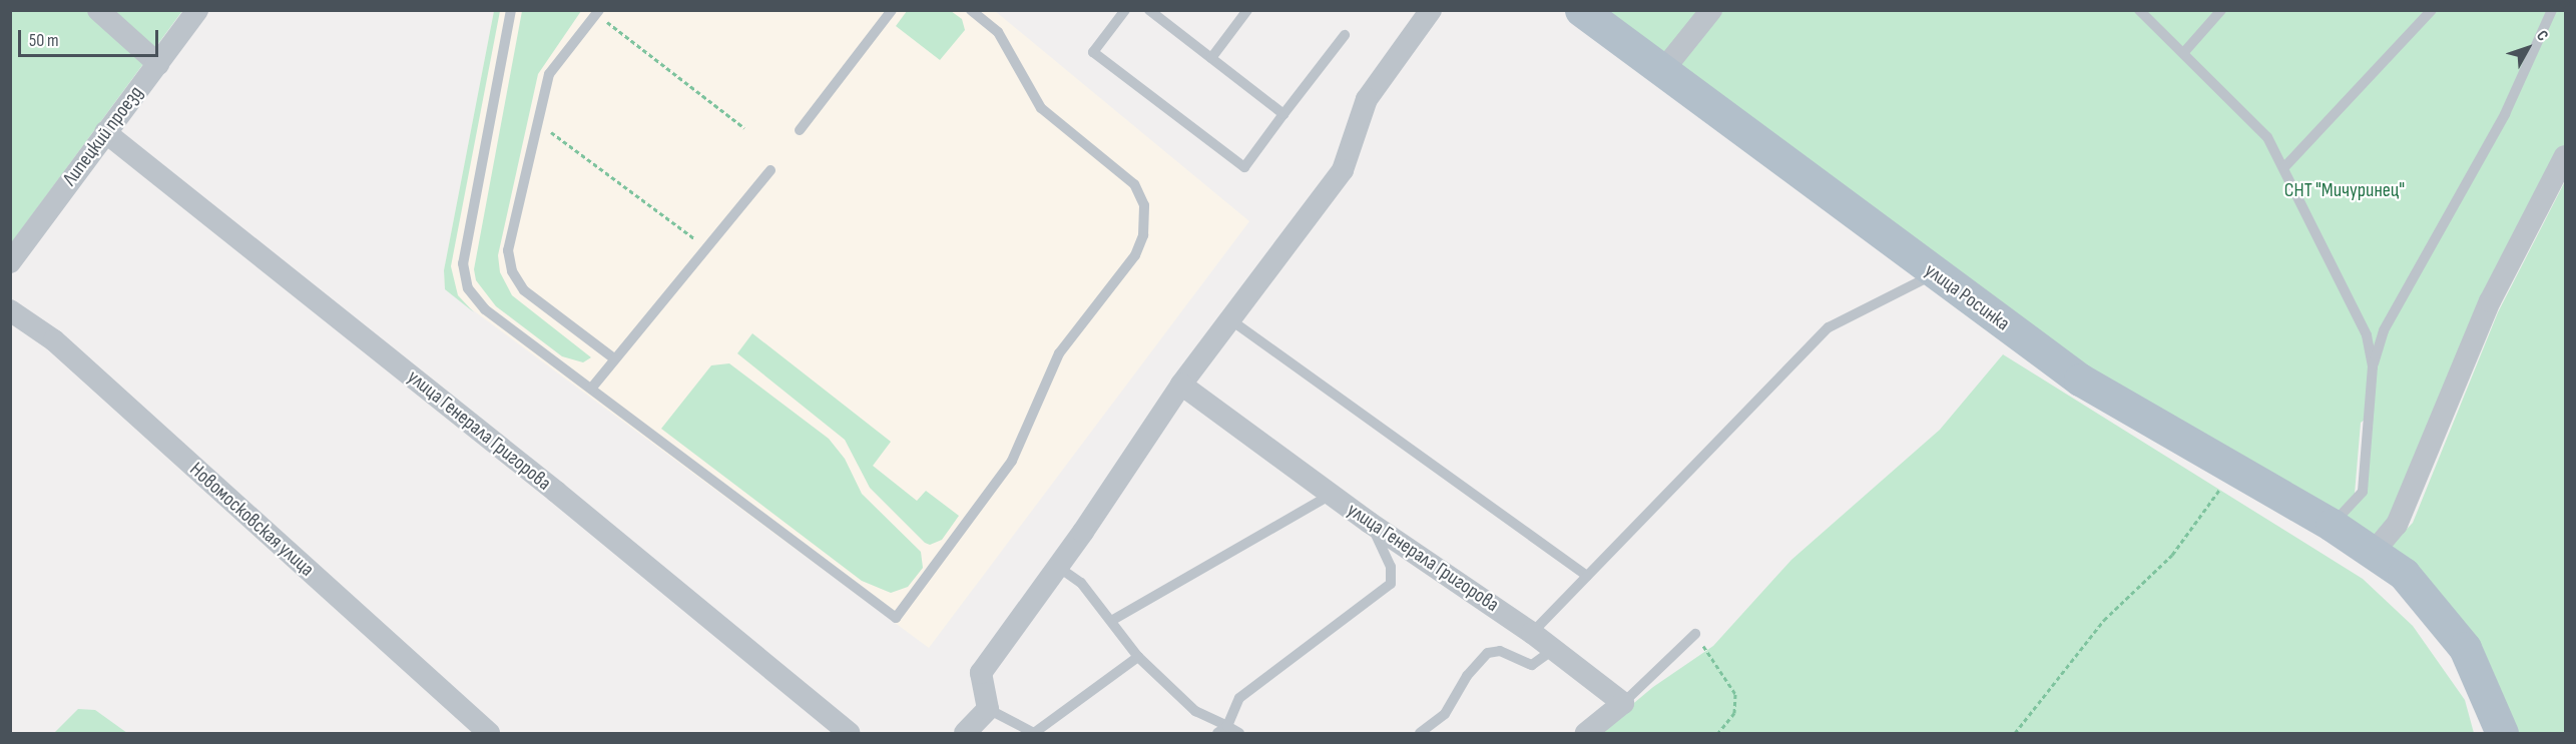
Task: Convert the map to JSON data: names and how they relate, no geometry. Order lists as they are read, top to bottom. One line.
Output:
{"streets":{"main road":["улица Росинка"],"street":["Липецкий проезд","улица Генерала Григорова","Новомосковская улица"]},"crossings":[["Липецкий проезд","улица Генерала Григорова"]],"parks":["СНТ \"Мичуринец\""],"scale_bar":"50 m","north":"top right"}
